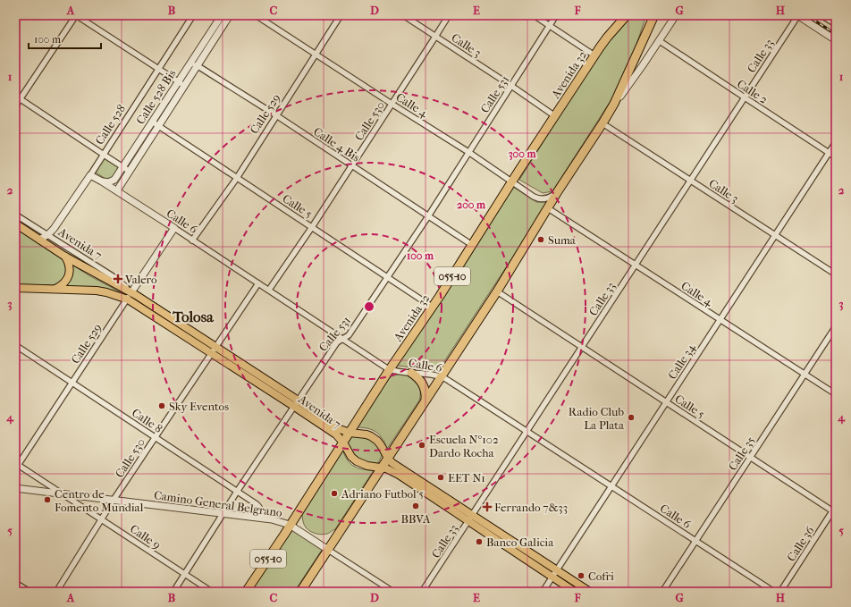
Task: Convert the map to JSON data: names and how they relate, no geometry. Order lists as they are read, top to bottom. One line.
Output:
{"streets":{"highway":["Avenida 32","055-10"],"main road":["Avenida 7"],"street":["Calle 3","Calle 33","Calle 2","Calle 531","Calle 528 Bis","Calle 4","Calle 529","Calle 530","Calle 528","Calle 4 Bis","Calle 5","Calle 6","Calle 34","Calle 8","Calle 35","Camino General Belgrano","Calle 9","Calle 36"]},"crossings":[["Calle 3","Calle 33"],["Calle 3","Avenida 32"],["Calle 3","Calle 531"],["Calle 3","Calle 530"],["Calle 3","Calle 34"],["Calle 33","Calle 2"],["Calle 33","Calle 4"],["Calle 33","Calle 5"],["Calle 33","Calle 6"],["Calle 33","Avenida 7"],["Avenida 32","Calle 4"],["Avenida 32","Calle 4 Bis"],["Avenida 32","Calle 5"],["Avenida 32","Calle 6"],["Avenida 32","Avenida 7"],["Avenida 32","Camino General Belgrano"],["Calle 2","Calle 34"],["Calle 531","Calle 4"],["Calle 531","Calle 4 Bis"],["Calle 531","Calle 5"],["Calle 531","Calle 6"],["Calle 531","Avenida 7"],["Calle 531","Calle 8"],["Calle 531","Camino General Belgrano"],["Calle 531","Calle 9"],["Calle 528 Bis","Calle 4 Bis"],["Calle 528 Bis","Calle 5"],["Calle 528 Bis","Calle 6"],["Calle 4","Calle 529"],["Calle 4","Calle 530"],["Calle 4","Calle 34"],["Calle 4","Calle 35"],["Calle 529","Calle 4 Bis"],["Calle 529","Calle 5"],["Calle 529","Calle 6"],["Calle 529","Avenida 7"],["Calle 529","Calle 8"],["Calle 529","Calle 9"],["Calle 530","Calle 4 Bis"],["Calle 530","Calle 5"],["Calle 530","Calle 6"],["Calle 530","Avenida 7"],["Calle 530","Calle 8"],["Calle 530","Camino General Belgrano"],["Calle 530","Calle 9"],["Calle 528","Calle 6"],["Calle 528","Avenida 7"],["Calle 5","Calle 34"],["Calle 5","Calle 35"],["Calle 5","Calle 36"],["Calle 6","Calle 34"],["Calle 6","Calle 35"],["Avenida 7","Calle 34"],["Calle 8","Camino General Belgrano"],["Camino General Belgrano","Calle 9"]],"districts":["Tolosa"],"places":{"other":["Suma","Sky Eventos","Radio Club La Plata","Escuela N°102 Dardo Rocha","EET N1","Adriano Futbol 5","Centro de Fomento Mundial","BBVA","Banco Galicia","Cofri"],"health":["Valero","Ferrando 7&33"]},"scale_bar":"100 m","grid":{"columns":["A","B","C","D","E","F","G","H"],"rows":["1","2","3","4","5"]},"rings":["300 m","200 m","100 m"]}
